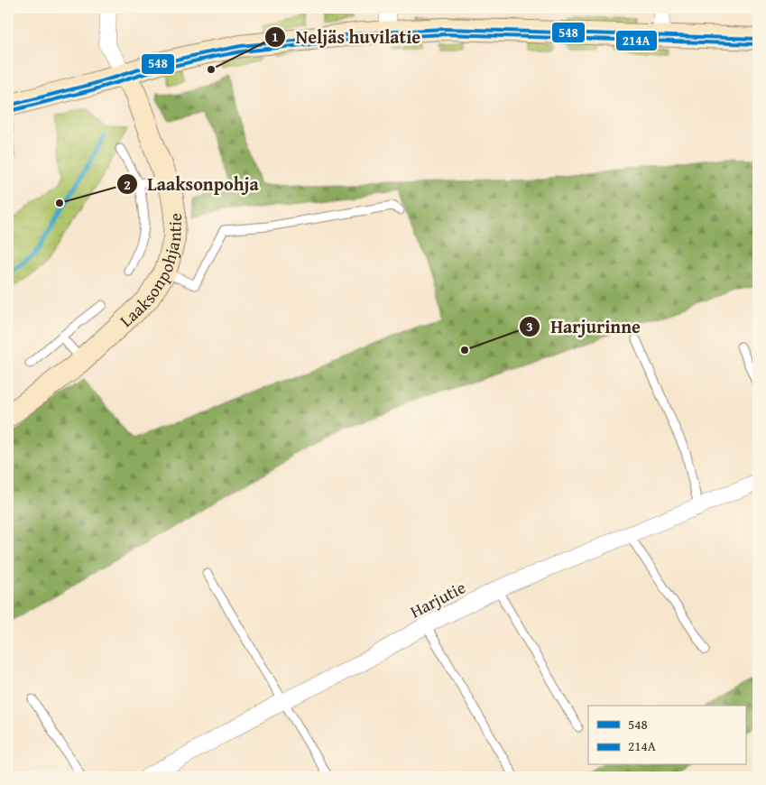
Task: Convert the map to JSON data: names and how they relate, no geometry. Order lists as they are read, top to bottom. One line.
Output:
{"streets":{"street":["Laaksonpohjantie","Harjutie"]},"places":["Neljäs huvilatie","Laaksonpohja","Harjurinne"],"lines":["transit line 548","transit line 214A"],"legend":["548","214A"]}
